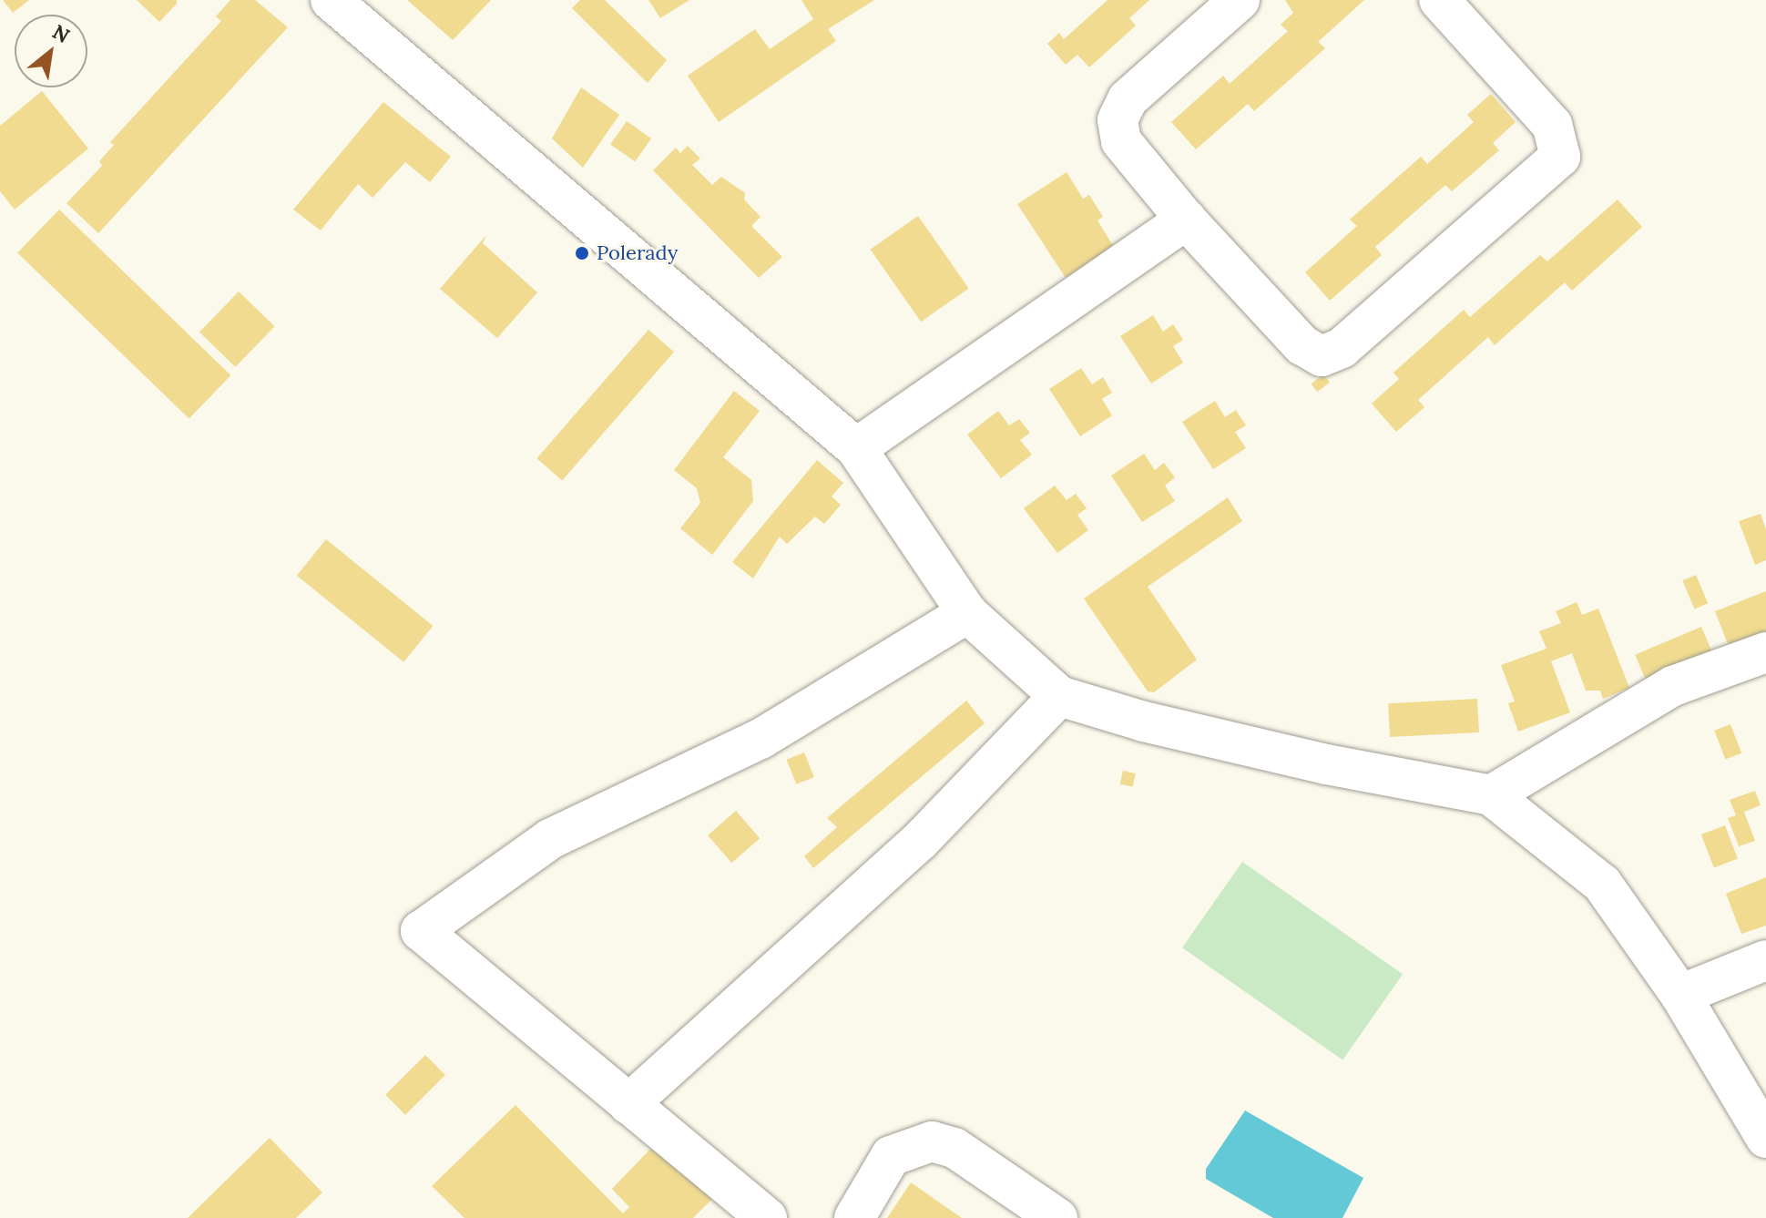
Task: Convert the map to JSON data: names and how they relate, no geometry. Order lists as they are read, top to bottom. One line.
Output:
{"places":["Polerady"],"north":"top right"}
